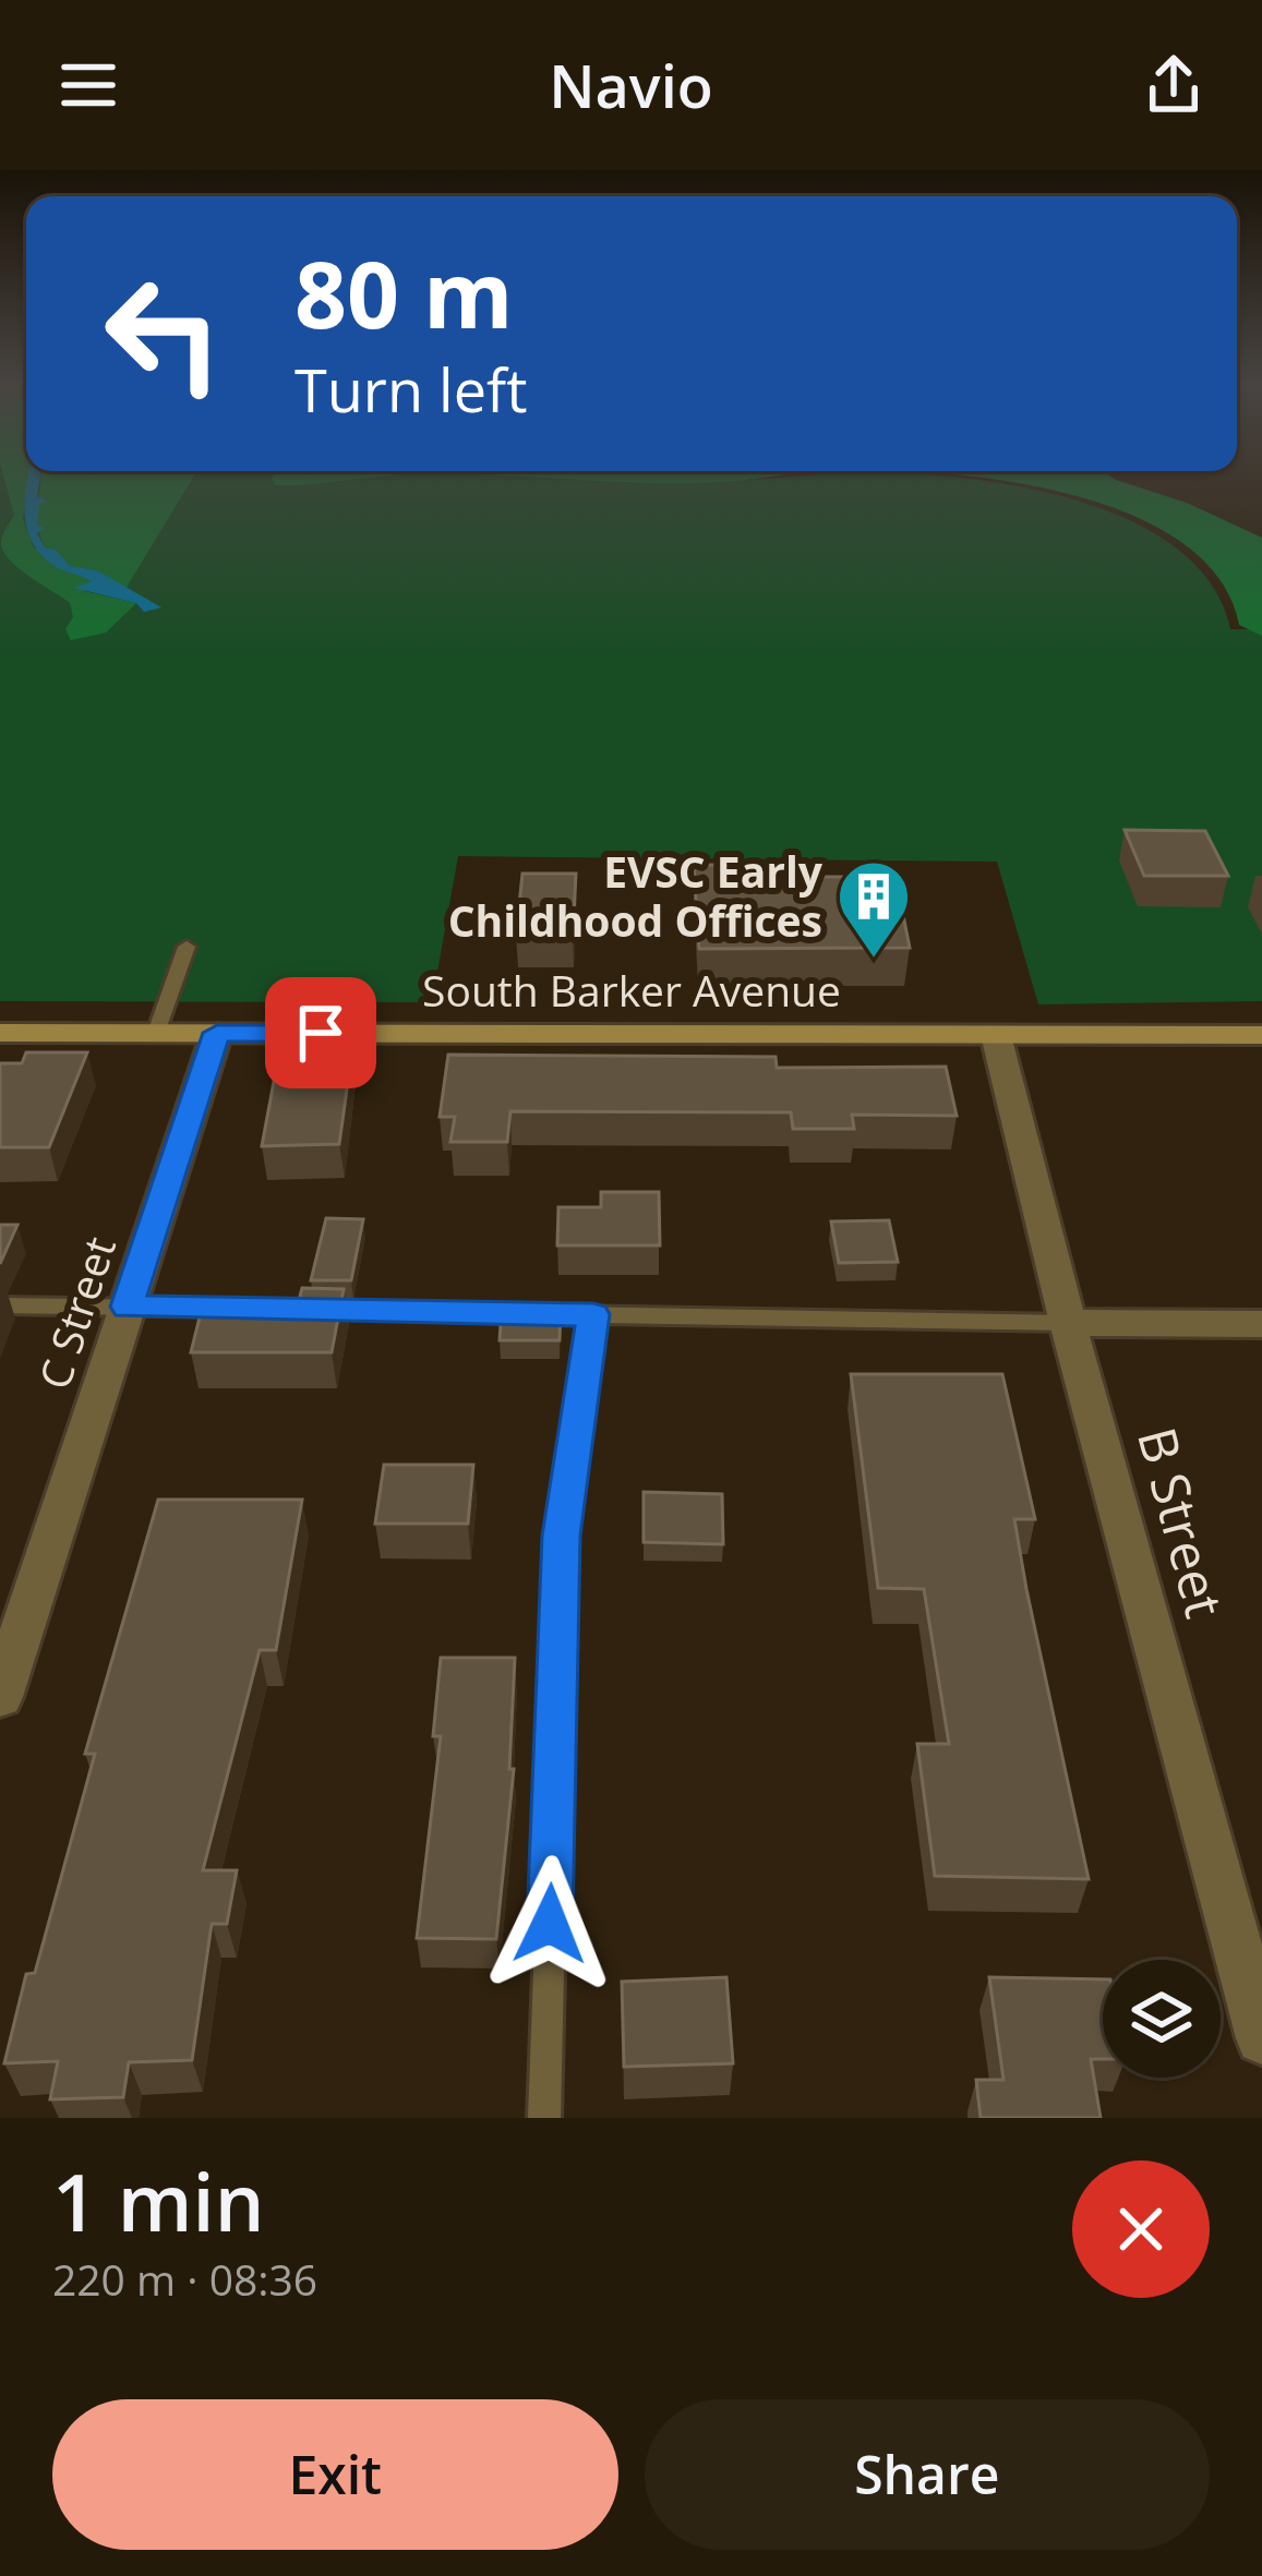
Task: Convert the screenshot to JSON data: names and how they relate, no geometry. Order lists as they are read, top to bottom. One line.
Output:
{"streets":{"main road":["South Barker Avenue"],"street":["C Street","B Street"]},"crossings":[["South Barker Avenue","C Street"],["South Barker Avenue","B Street"]],"places":{"building":["EVSC Early Childhood Offices"]},"page":{"header":"Navio","turn":["80 m","Turn left"],"heading":["1 min","220 m · 08:36"],"buttons":["Exit","Share"]}}
